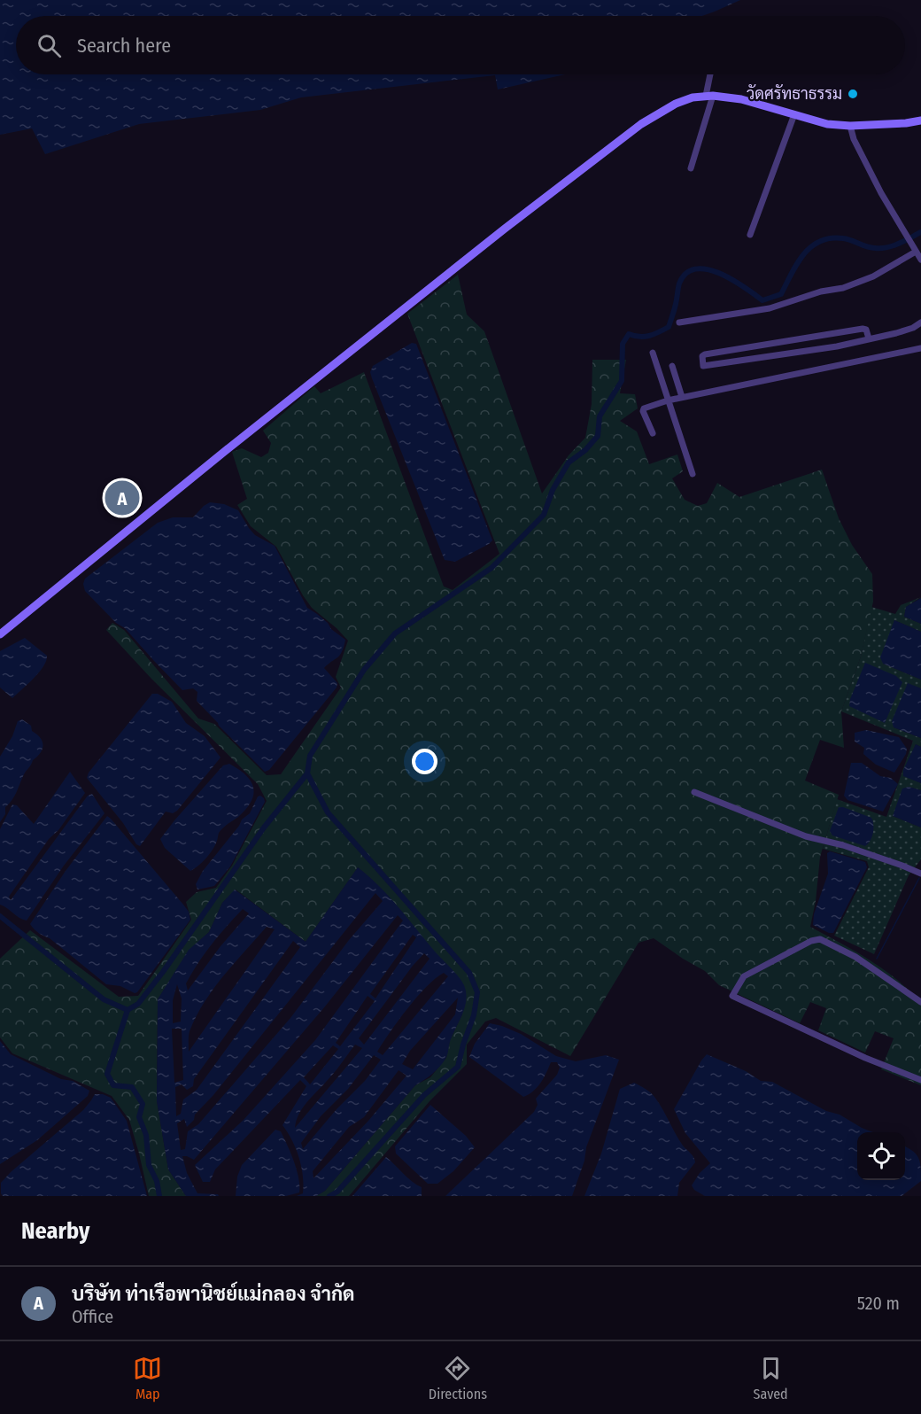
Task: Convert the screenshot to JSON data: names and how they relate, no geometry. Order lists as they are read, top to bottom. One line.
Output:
{"places":["วัดศรัทธาธรรม"],"page":{"search":"Search here","pins":"A","heading":"Nearby","list":[{"mark":"A","name":"บริษัท ท่าเรือพานิชย์แม่กลอง จำกัด","note":"Office","value":"520 m"}],"nav":["Map","Directions","Saved"]}}
